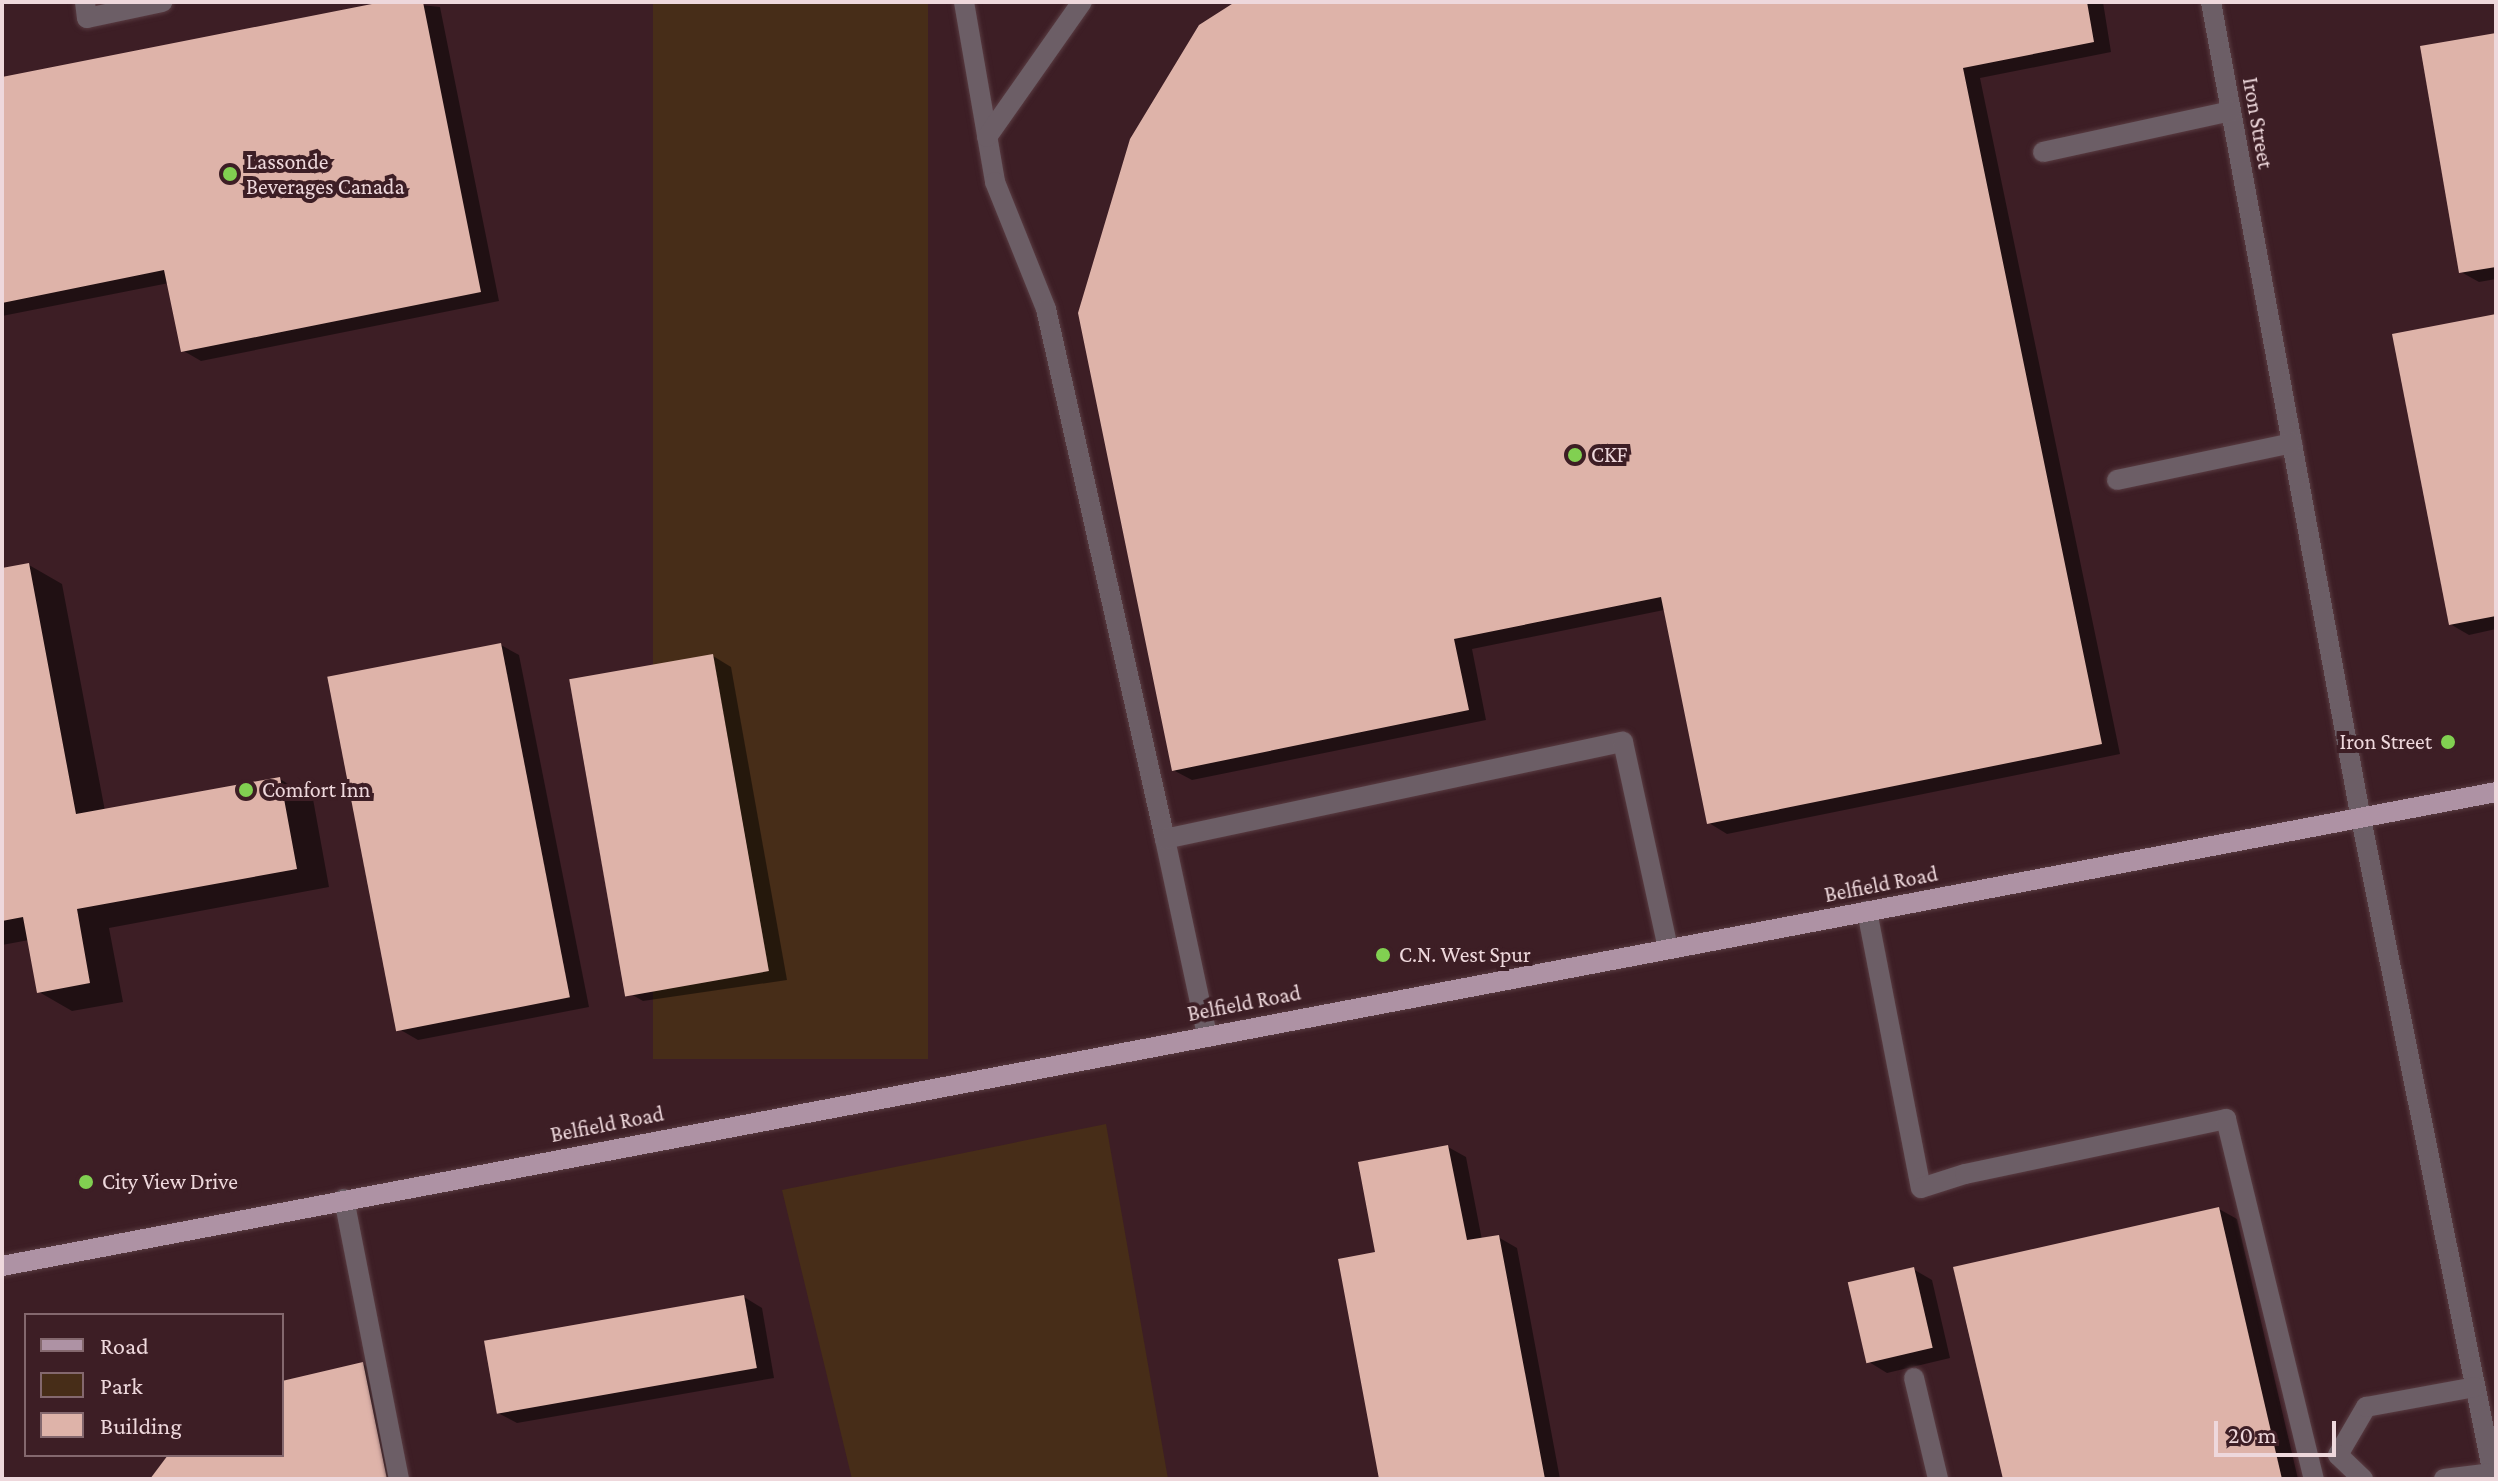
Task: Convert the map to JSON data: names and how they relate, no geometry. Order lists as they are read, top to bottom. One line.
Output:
{"streets":{"main road":["Belfield Road"],"street":["Iron Street"]},"crossings":[["Iron Street","Belfield Road"]],"places":["Lassonde Beverages Canada","CKF","Iron Street","Comfort Inn","C.N. West Spur","City View Drive"],"legend":["Road","Park","Building"],"scale_bar":"20 m"}
